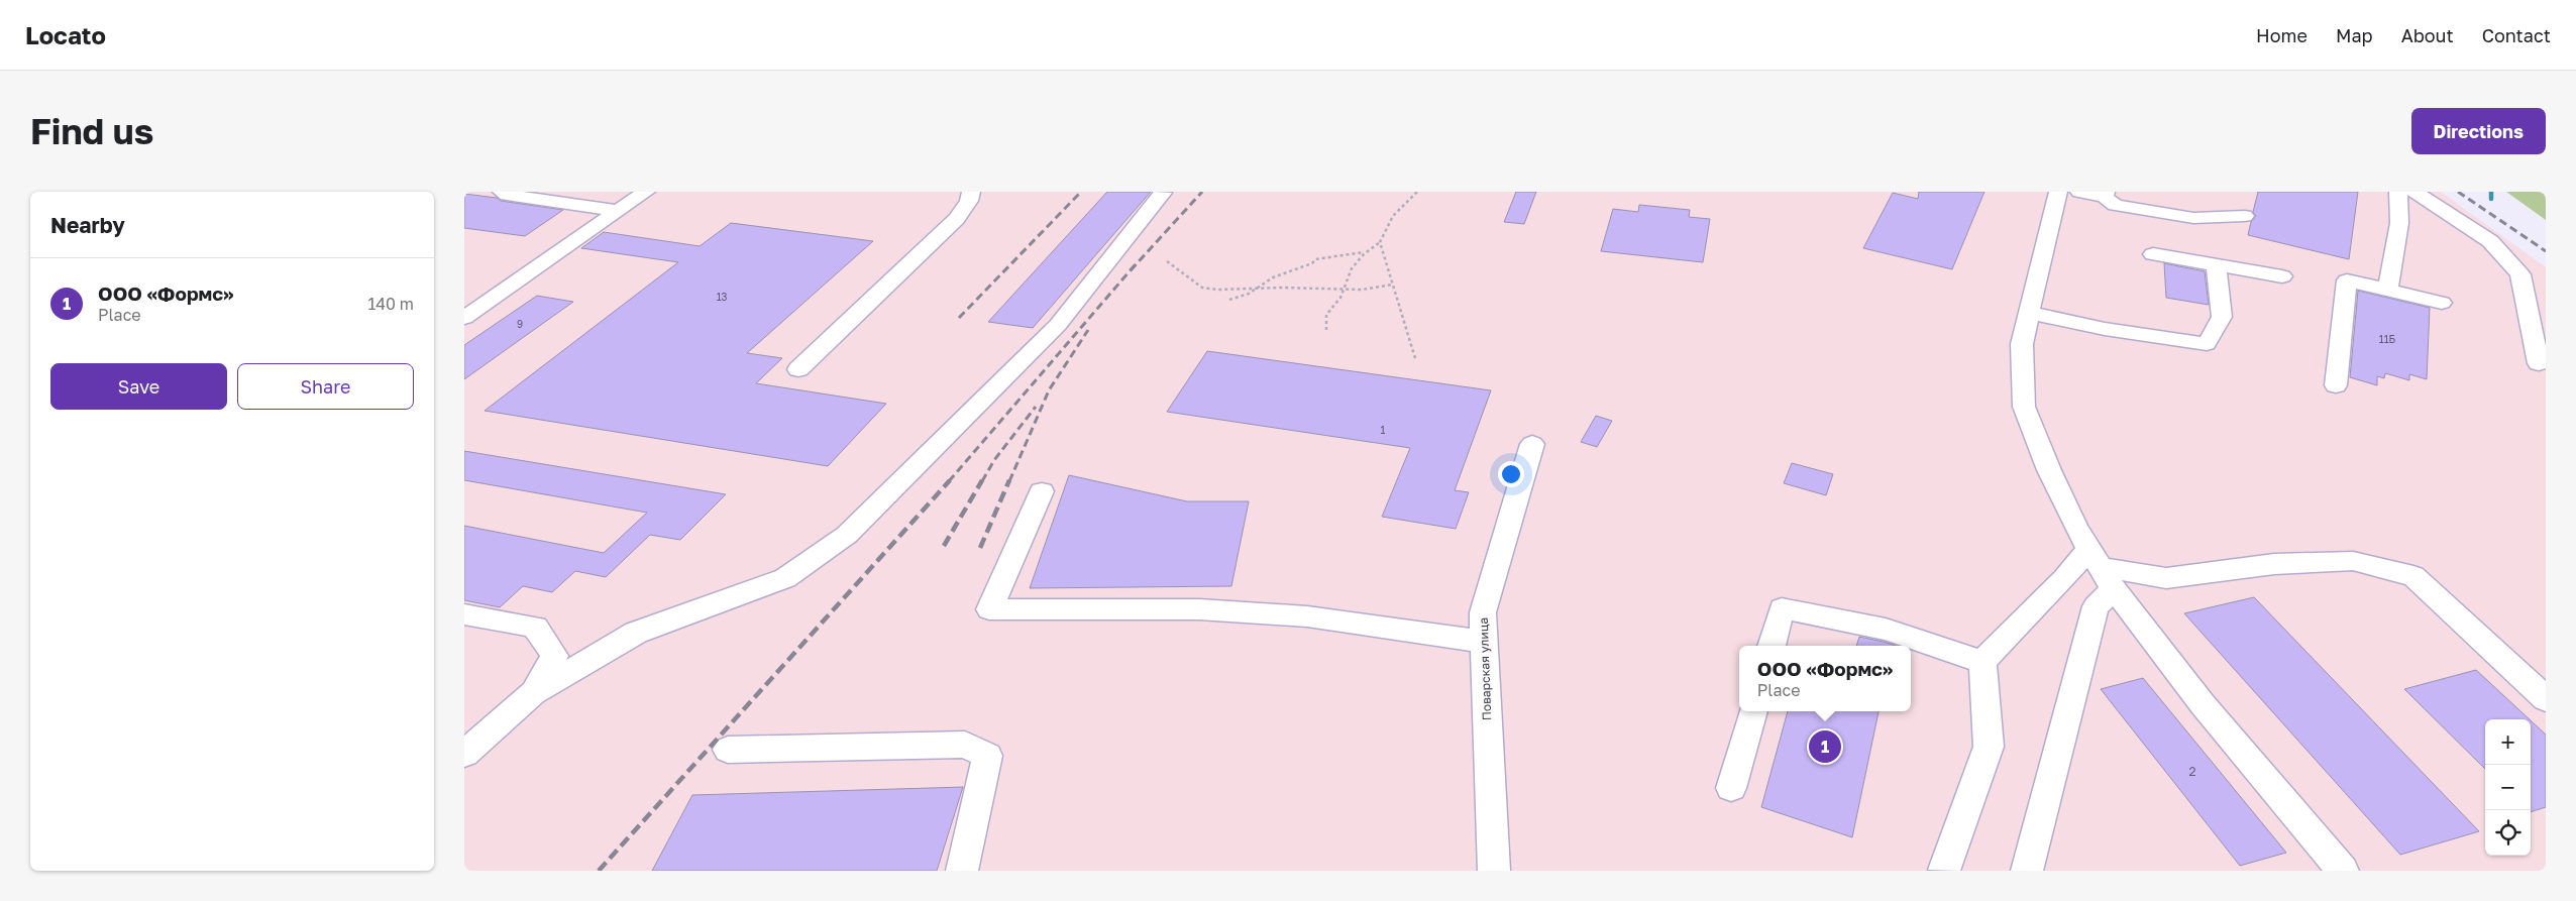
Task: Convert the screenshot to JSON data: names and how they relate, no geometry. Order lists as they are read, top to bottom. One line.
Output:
{"streets":{"street":["Поварская улица"]},"house_numbers":["13","9","11Б","1","2"],"page":{"header":"Locato","nav":["Home","Map","About","Contact"],"buttons":["Directions",["Save","Share"]],"title":"Find us","heading":"Nearby","list":[{"mark":"1","name":"ООО «Формс»","note":"Place","value":"140 m"}],"popup":["ООО «Формс»","Place"],"map_buttons":["+","−"],"pins":"1"}}
